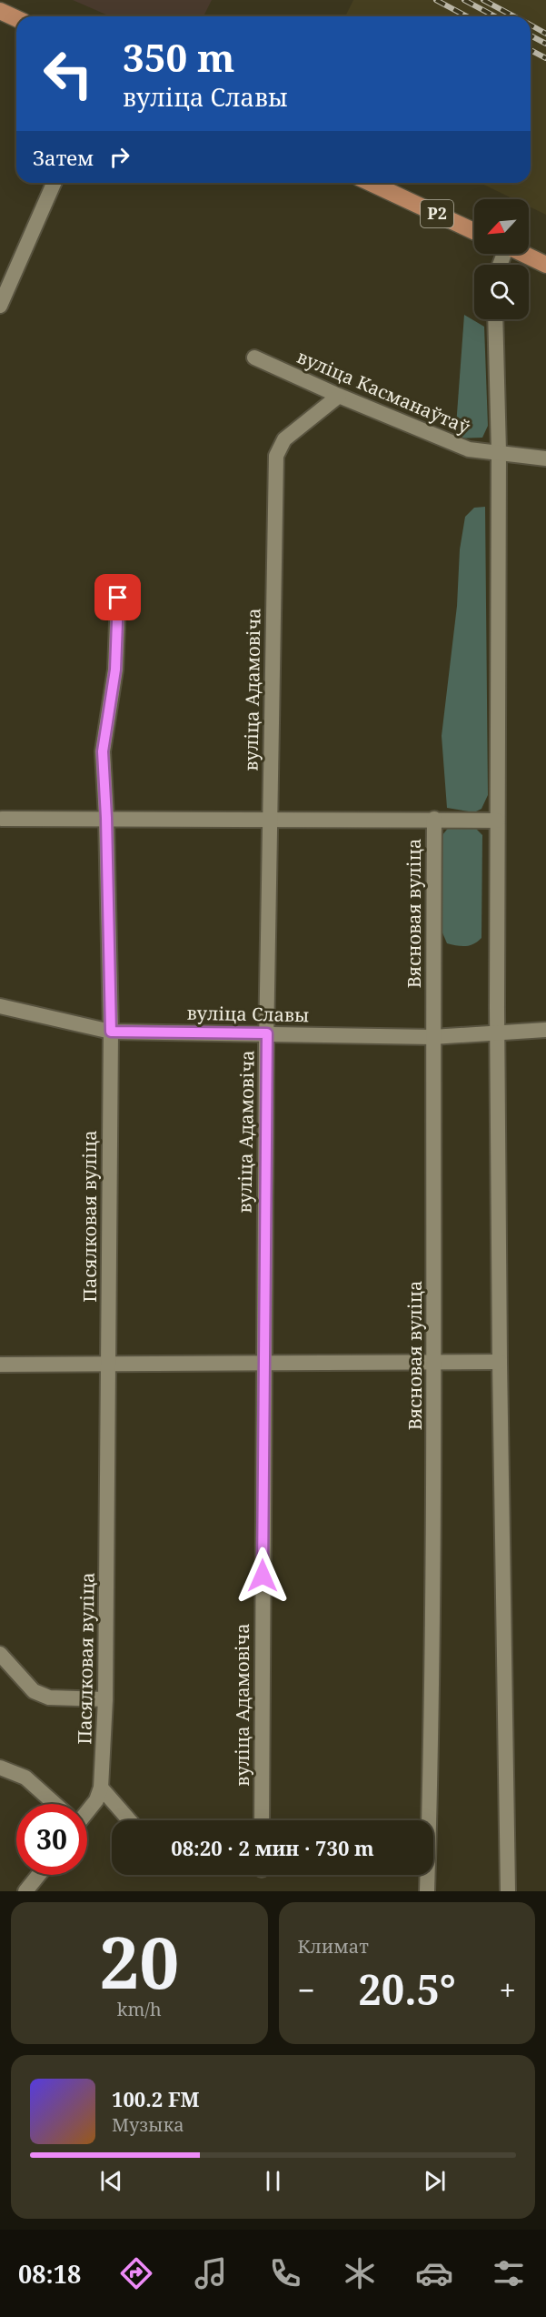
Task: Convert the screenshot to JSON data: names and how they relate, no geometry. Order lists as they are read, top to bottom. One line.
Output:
{"streets":{"main road":["Р2"],"street":["вуліца Касманаўтаў","вуліца Адамовіча","Вясновая вуліца","вуліца Славы","Пасялковая вуліца"]},"crossings":[["вуліца Касманаўтаў","вуліца Адамовіча"],["вуліца Адамовіча","вуліца Славы"],["Вясновая вуліца","вуліца Славы"],["вуліца Славы","Пасялковая вуліца"]],"north":"bottom left","page":{"turn":["350 m","вуліца Славы"],"then":"Затем","limit":"30","trip":"08:20 · 2 мин · 730 m","tile":[["20","km/h"],"Климат"],"heat":["−","20.5°","+"],"song":["100.2 FM","Музыка"],"tabs":"08:18"}}
